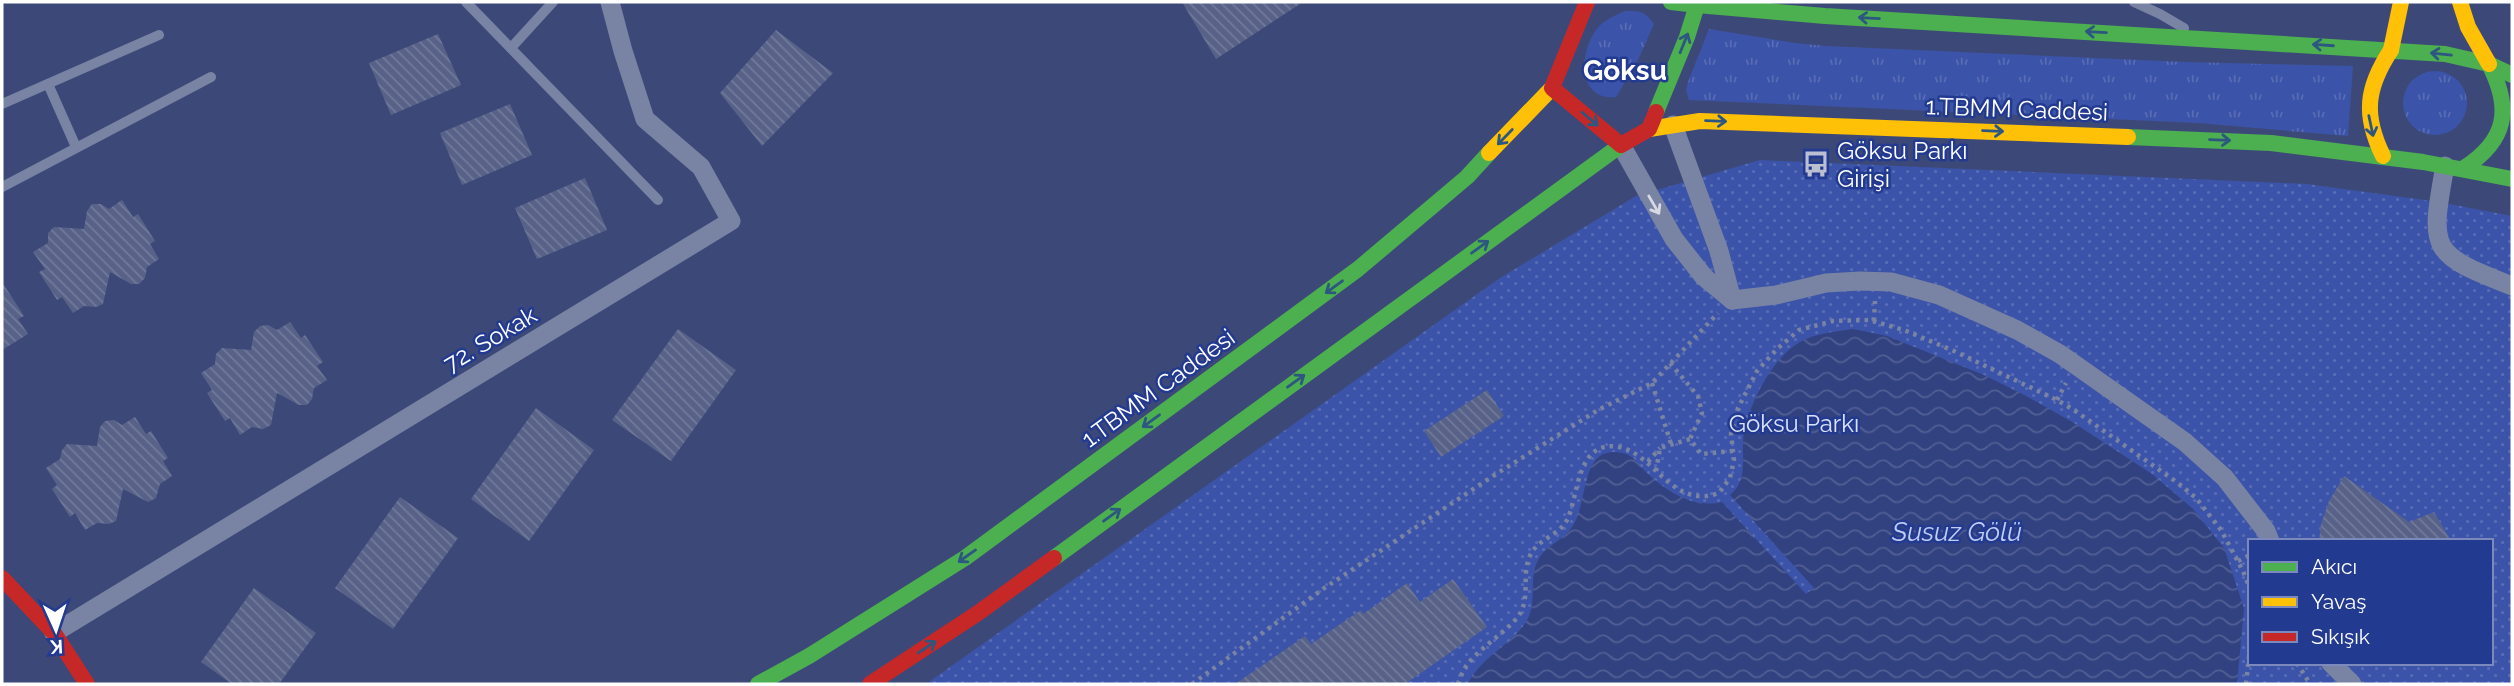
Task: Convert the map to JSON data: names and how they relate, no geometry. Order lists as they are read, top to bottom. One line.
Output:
{"streets":{"main road":["1.TBMM Caddesi"],"street":["72. Sokak"]},"districts":["Göksu"],"water":["Susuz Gölü"],"parks":["Göksu Parkı"],"places":{"bus stop":["Göksu Parkı Girişi"]},"legend":["Akıcı","Yavaş","Sıkışık"],"north":"bottom"}
